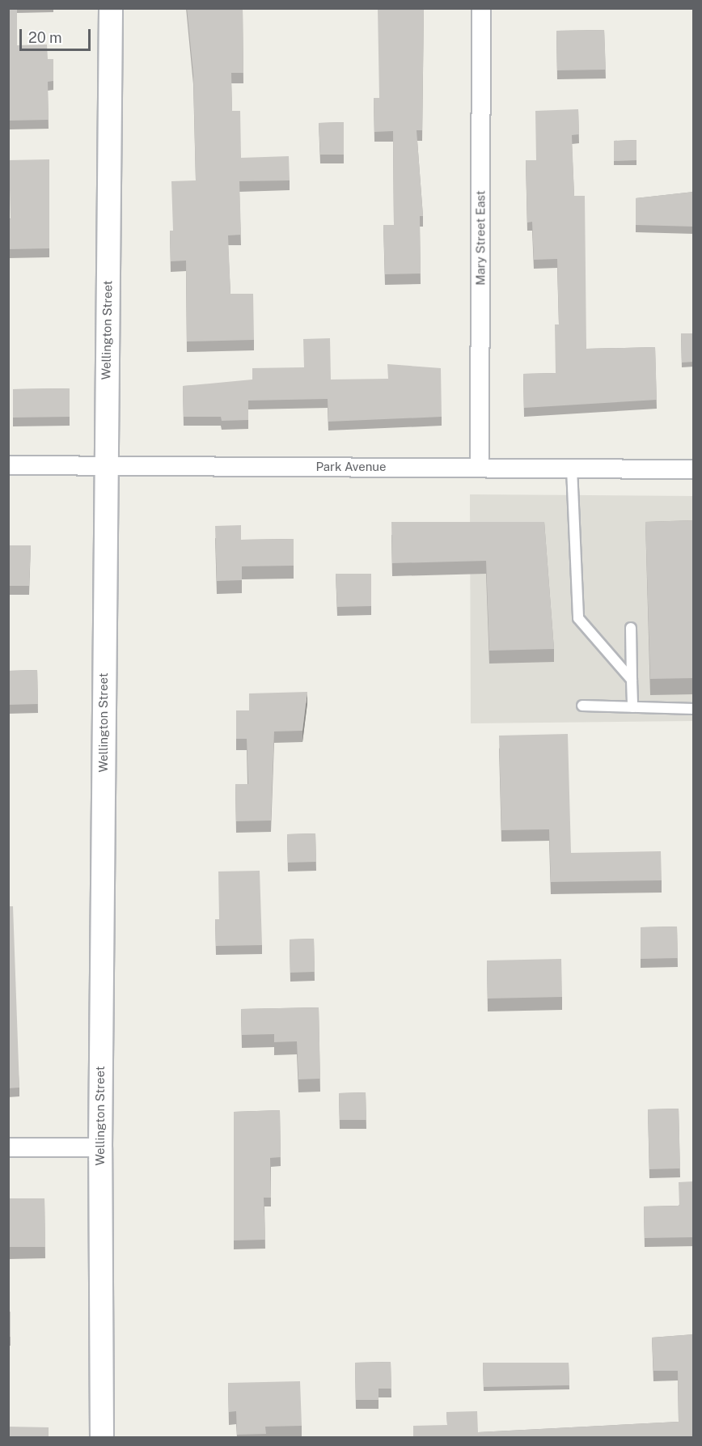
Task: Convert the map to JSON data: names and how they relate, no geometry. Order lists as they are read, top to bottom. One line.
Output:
{"streets":{"street":["Mary Street East","Wellington Street","Park Avenue"]},"crossings":[["Mary Street East","Park Avenue"],["Wellington Street","Park Avenue"]],"scale_bar":"20 m"}
